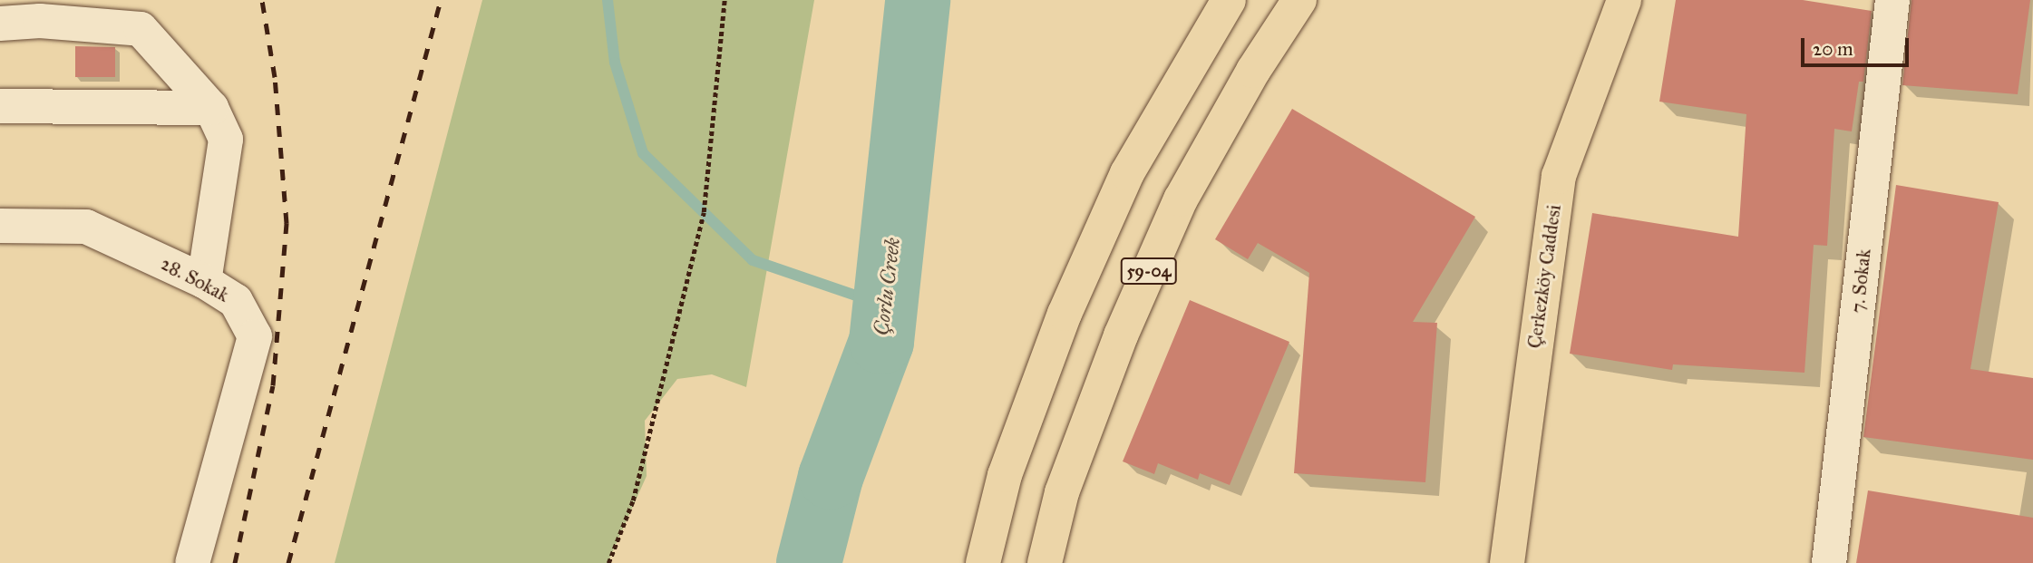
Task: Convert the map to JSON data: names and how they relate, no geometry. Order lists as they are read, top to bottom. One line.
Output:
{"streets":{"main road":["59-04","Çerkezköy Caddesi"],"street":["28. Sokak","7. Sokak"]},"water":["Çorlu Creek"],"scale_bar":"20 m"}
